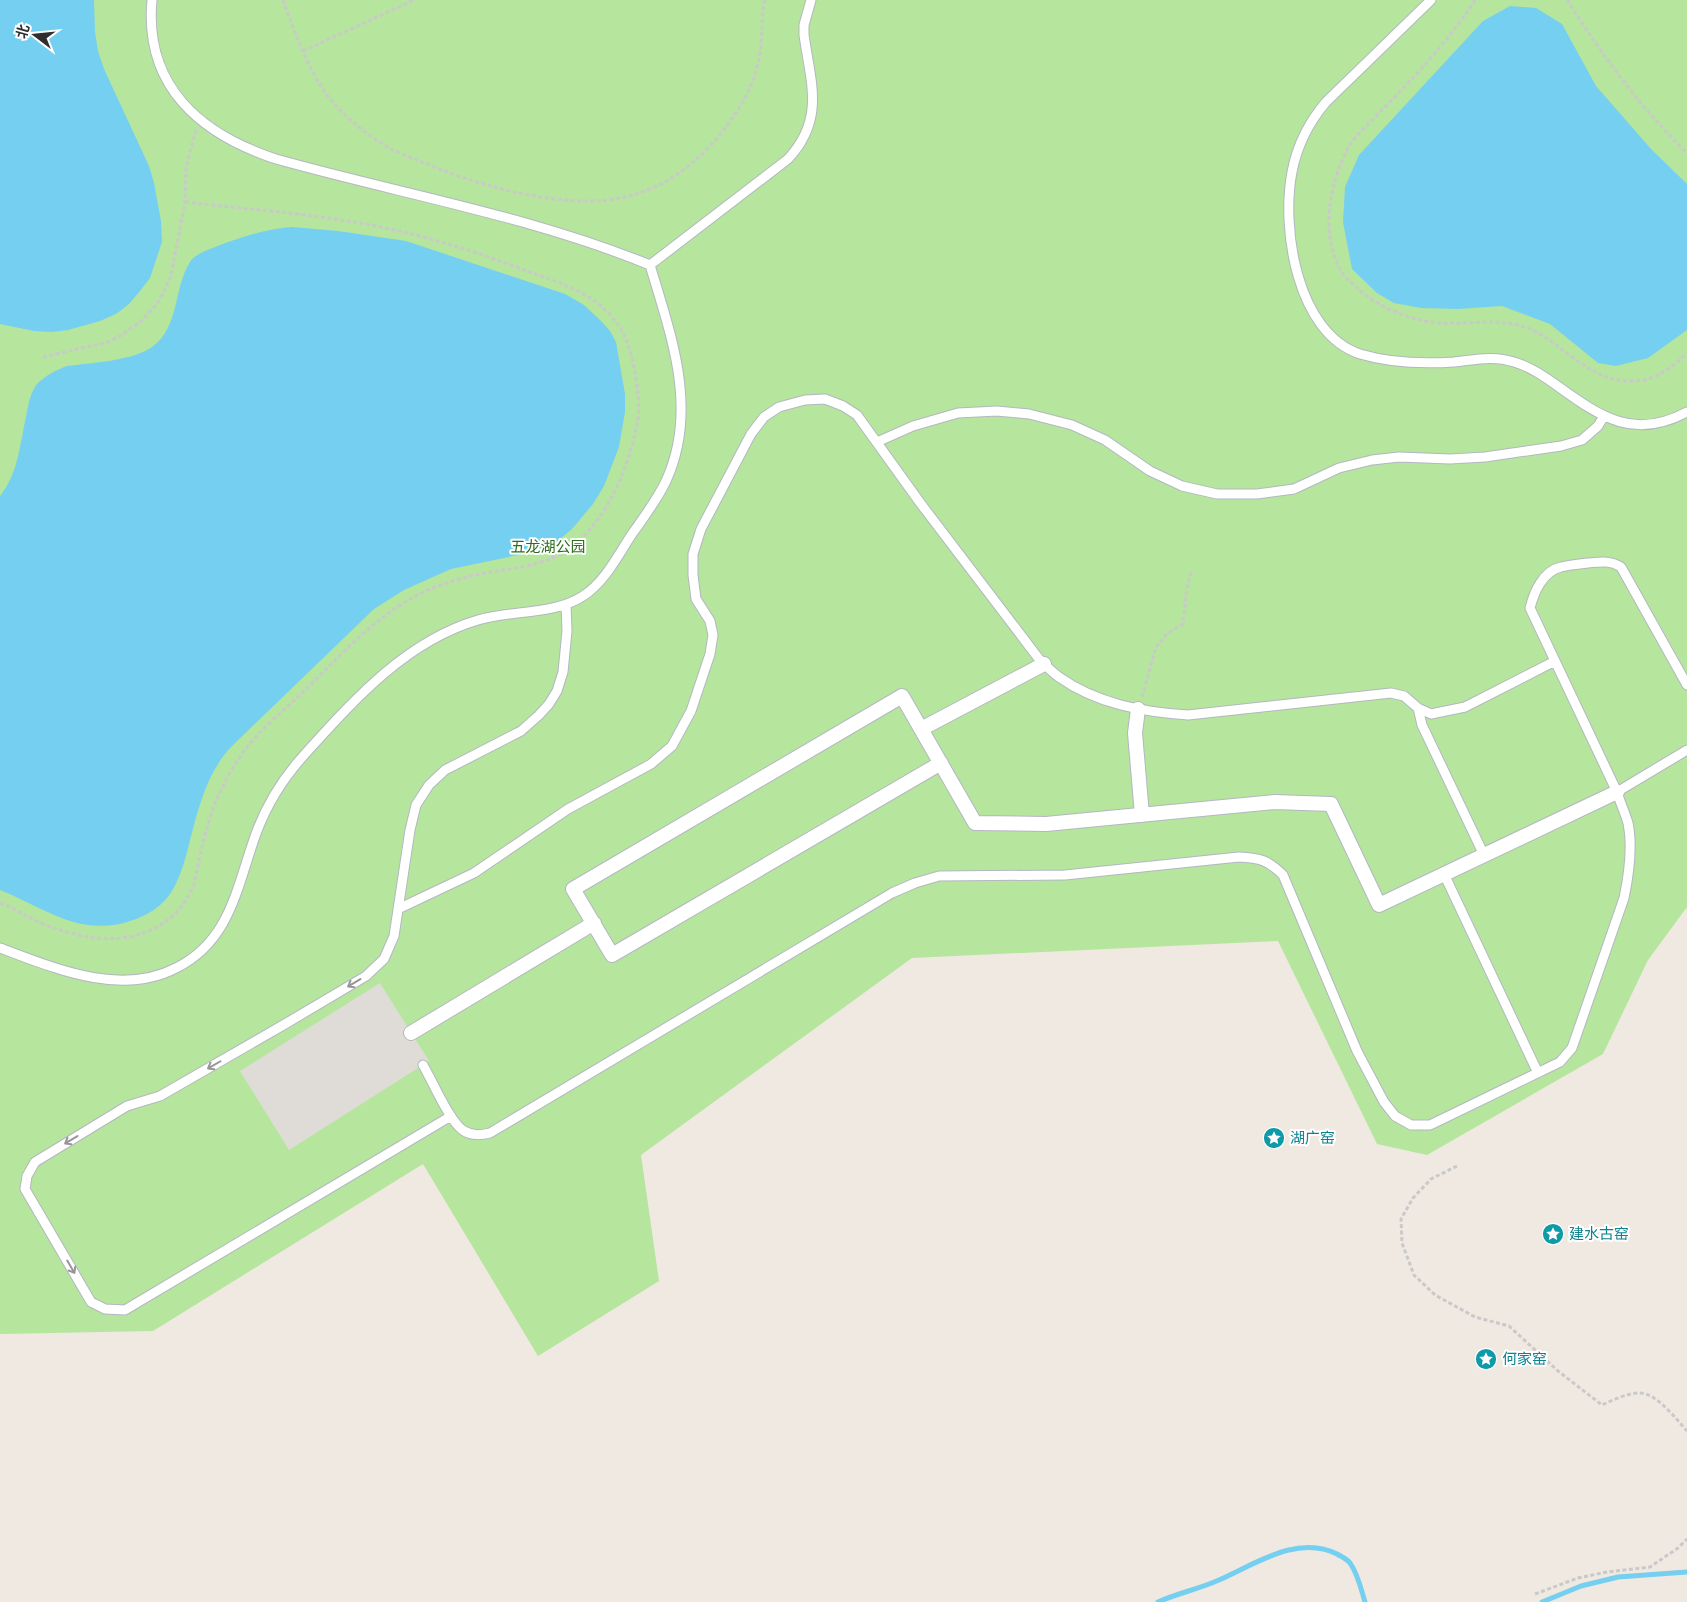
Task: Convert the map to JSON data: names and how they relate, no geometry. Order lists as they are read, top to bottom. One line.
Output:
{"parks":["五龙湖公园"],"places":{"place":["湖广窑","建水古窑","何家窑"]},"north":"left"}
